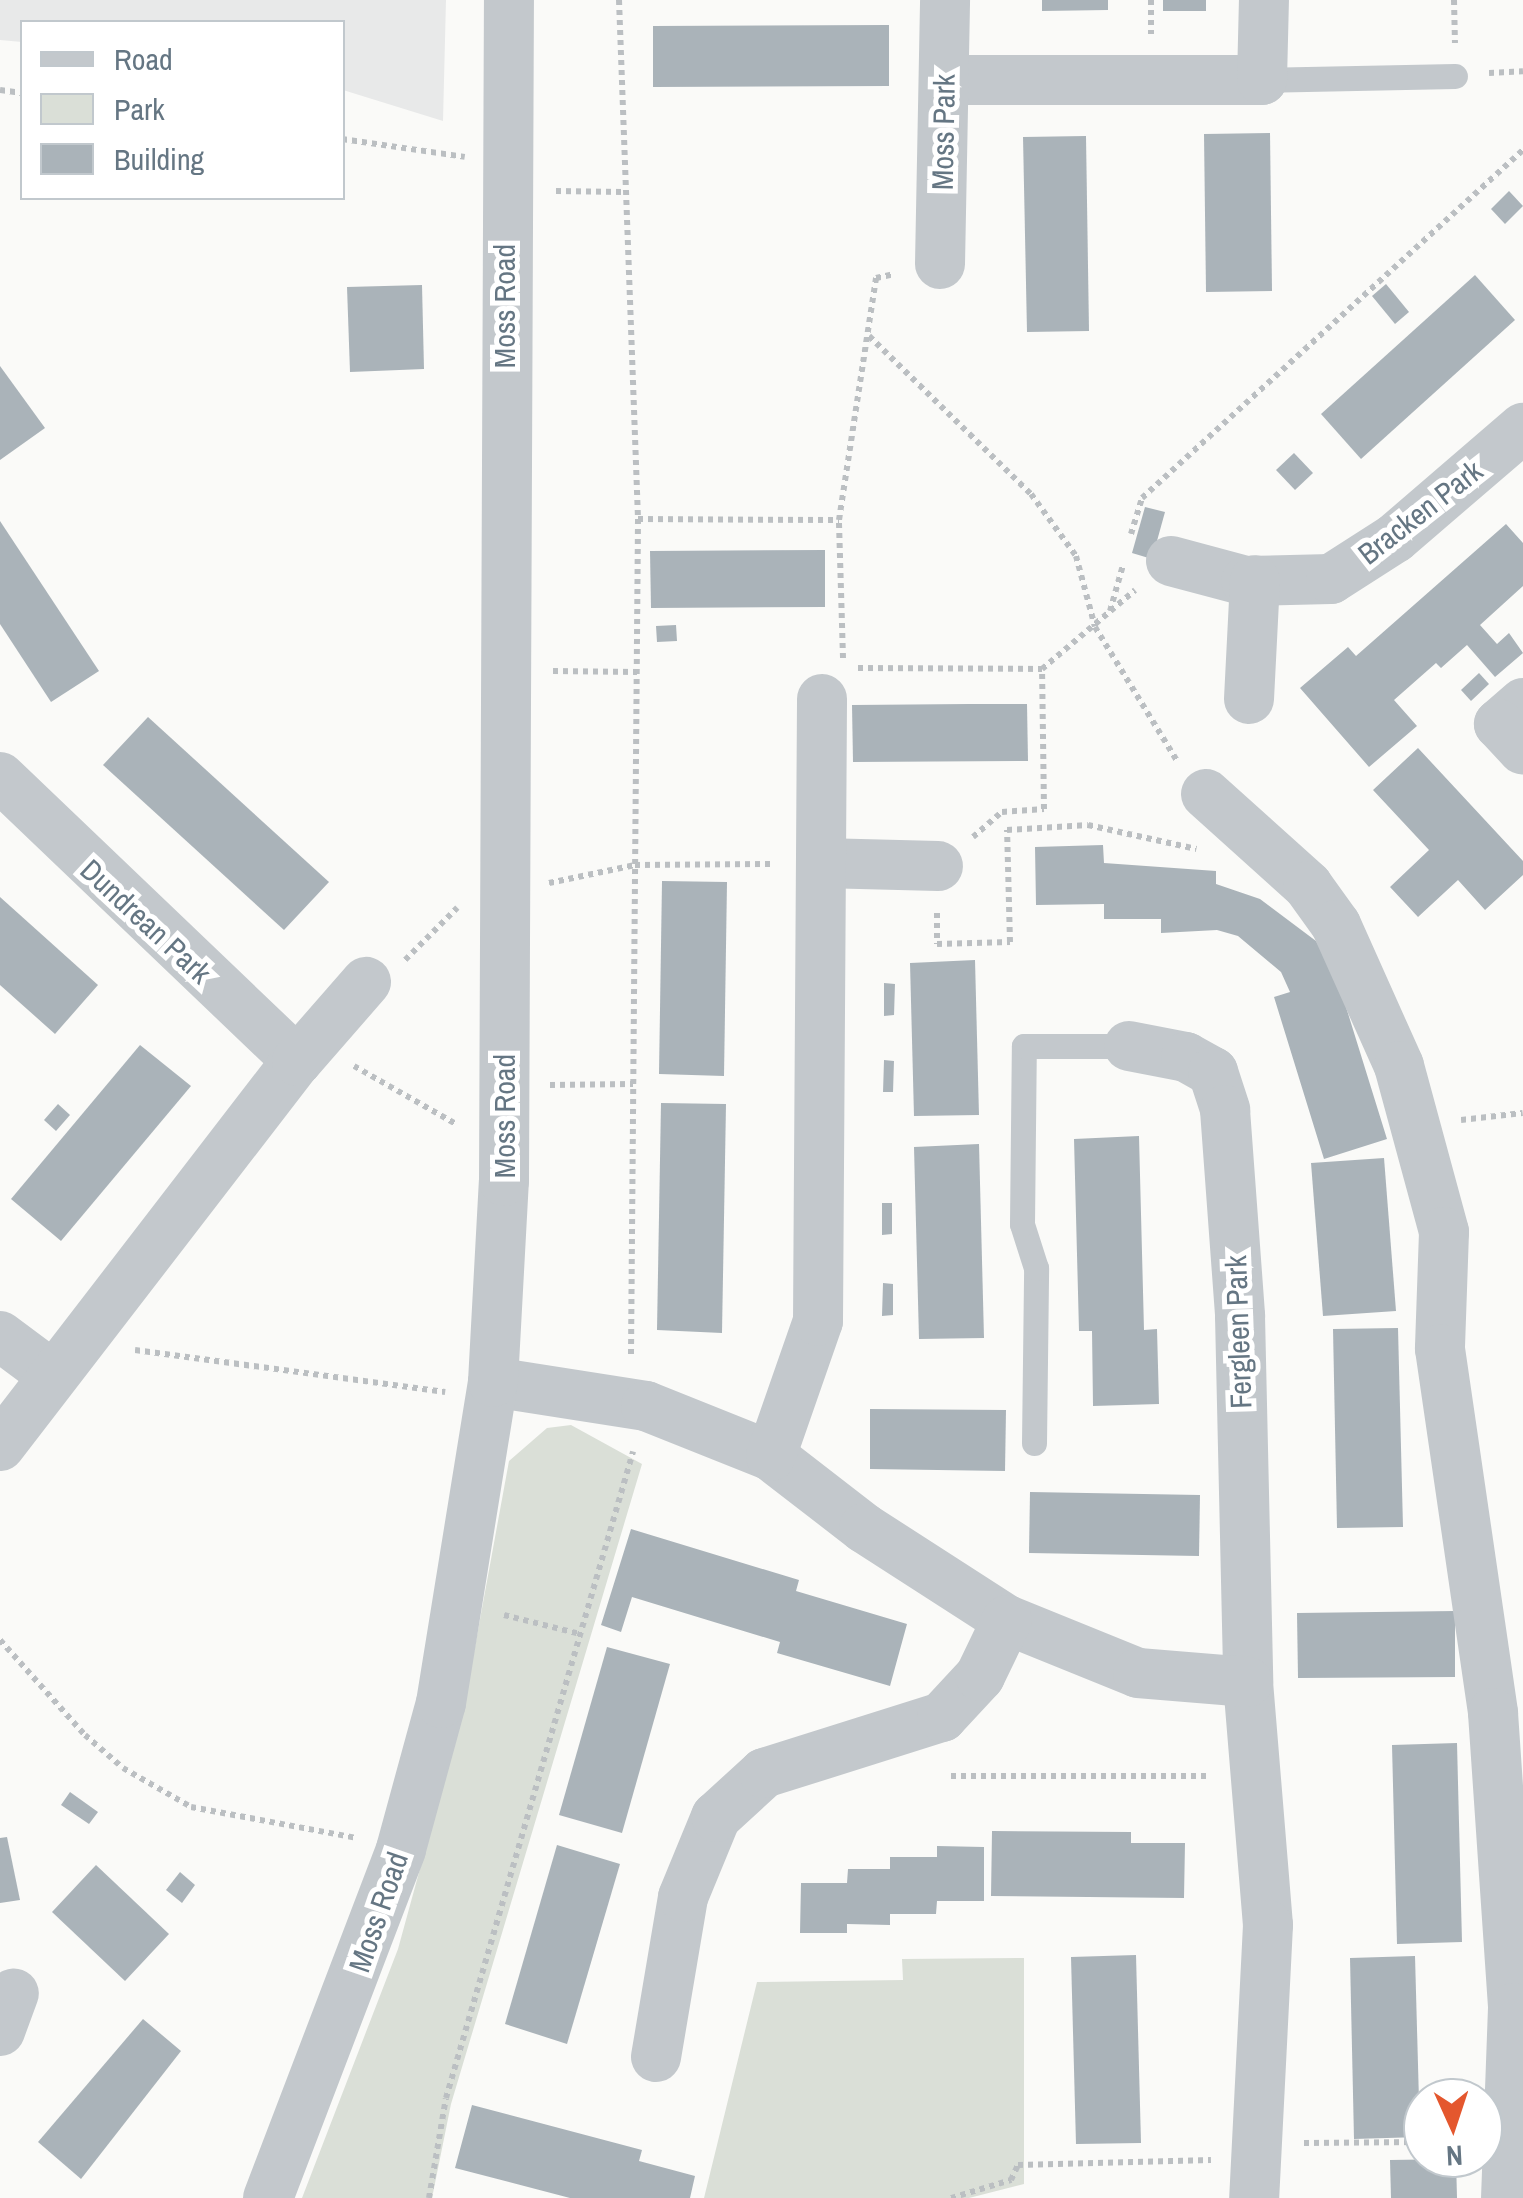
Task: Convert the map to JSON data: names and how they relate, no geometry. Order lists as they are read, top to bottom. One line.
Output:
{"streets":{"street":["Moss Park","Moss Road","Bracken Park","Dundrean Park","Fergleen Park"]},"legend":["Road","Park","Building"],"north":"bottom"}
